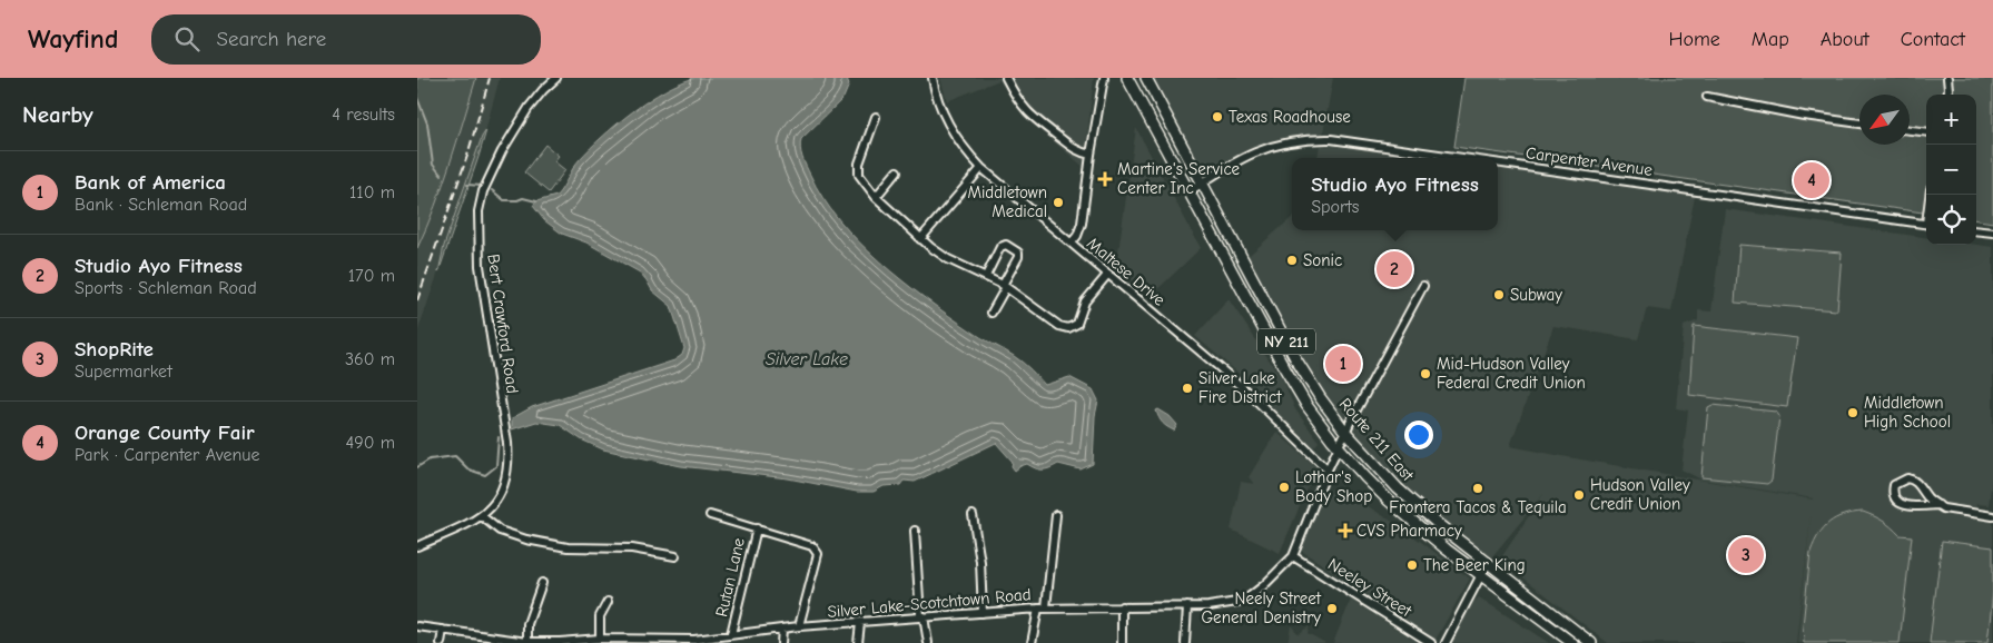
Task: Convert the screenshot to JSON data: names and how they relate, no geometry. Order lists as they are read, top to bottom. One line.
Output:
{"streets":{"main road":["NY 211","Route 211 East"],"street":["Carpenter Avenue","Maltese Drive","Bert Crawford Road","Rutan Lane","Neeley Street","Silver Lake-Scotchtown Road"]},"crossings":[["Carpenter Avenue","Route 211 East"],["Maltese Drive","Silver Lake-Scotchtown Road"],["Route 211 East","Silver Lake-Scotchtown Road"],["Rutan Lane","Silver Lake-Scotchtown Road"],["Neeley Street","Silver Lake-Scotchtown Road"]],"water":["Silver Lake"],"places":{"other":["Texas Roadhouse","Middletown Medical","Sonic","Subway","Mid-Hudson Valley Federal Credit Union","Silver Lake Fire District","Middletown High School","Lothar's Body Shop","Frontera Tacos & Tequila","Hudson Valley Credit Union","The Beer King","Neely Street General Denistry"],"health":["Martine's Service Center Inc","CVS Pharmacy"]},"north":"bottom left","page":{"header":"Wayfind","search":"Search here","nav":["Home","Map","About","Contact"],"heading":["Nearby","4 results"],"map_buttons":["+","−"],"list":[{"mark":"1","name":"Bank of America","note":"Bank · Schleman Road","value":"110 m"},{"mark":"2","name":"Studio Ayo Fitness","note":"Sports · Schleman Road","value":"170 m"},{"mark":"3","name":"ShopRite","note":"Supermarket","value":"360 m"},{"mark":"4","name":"Orange County Fair","note":"Park · Carpenter Avenue","value":"490 m"}],"popup":["Studio Ayo Fitness","Sports"],"pins":["4","2","1","3"]}}
